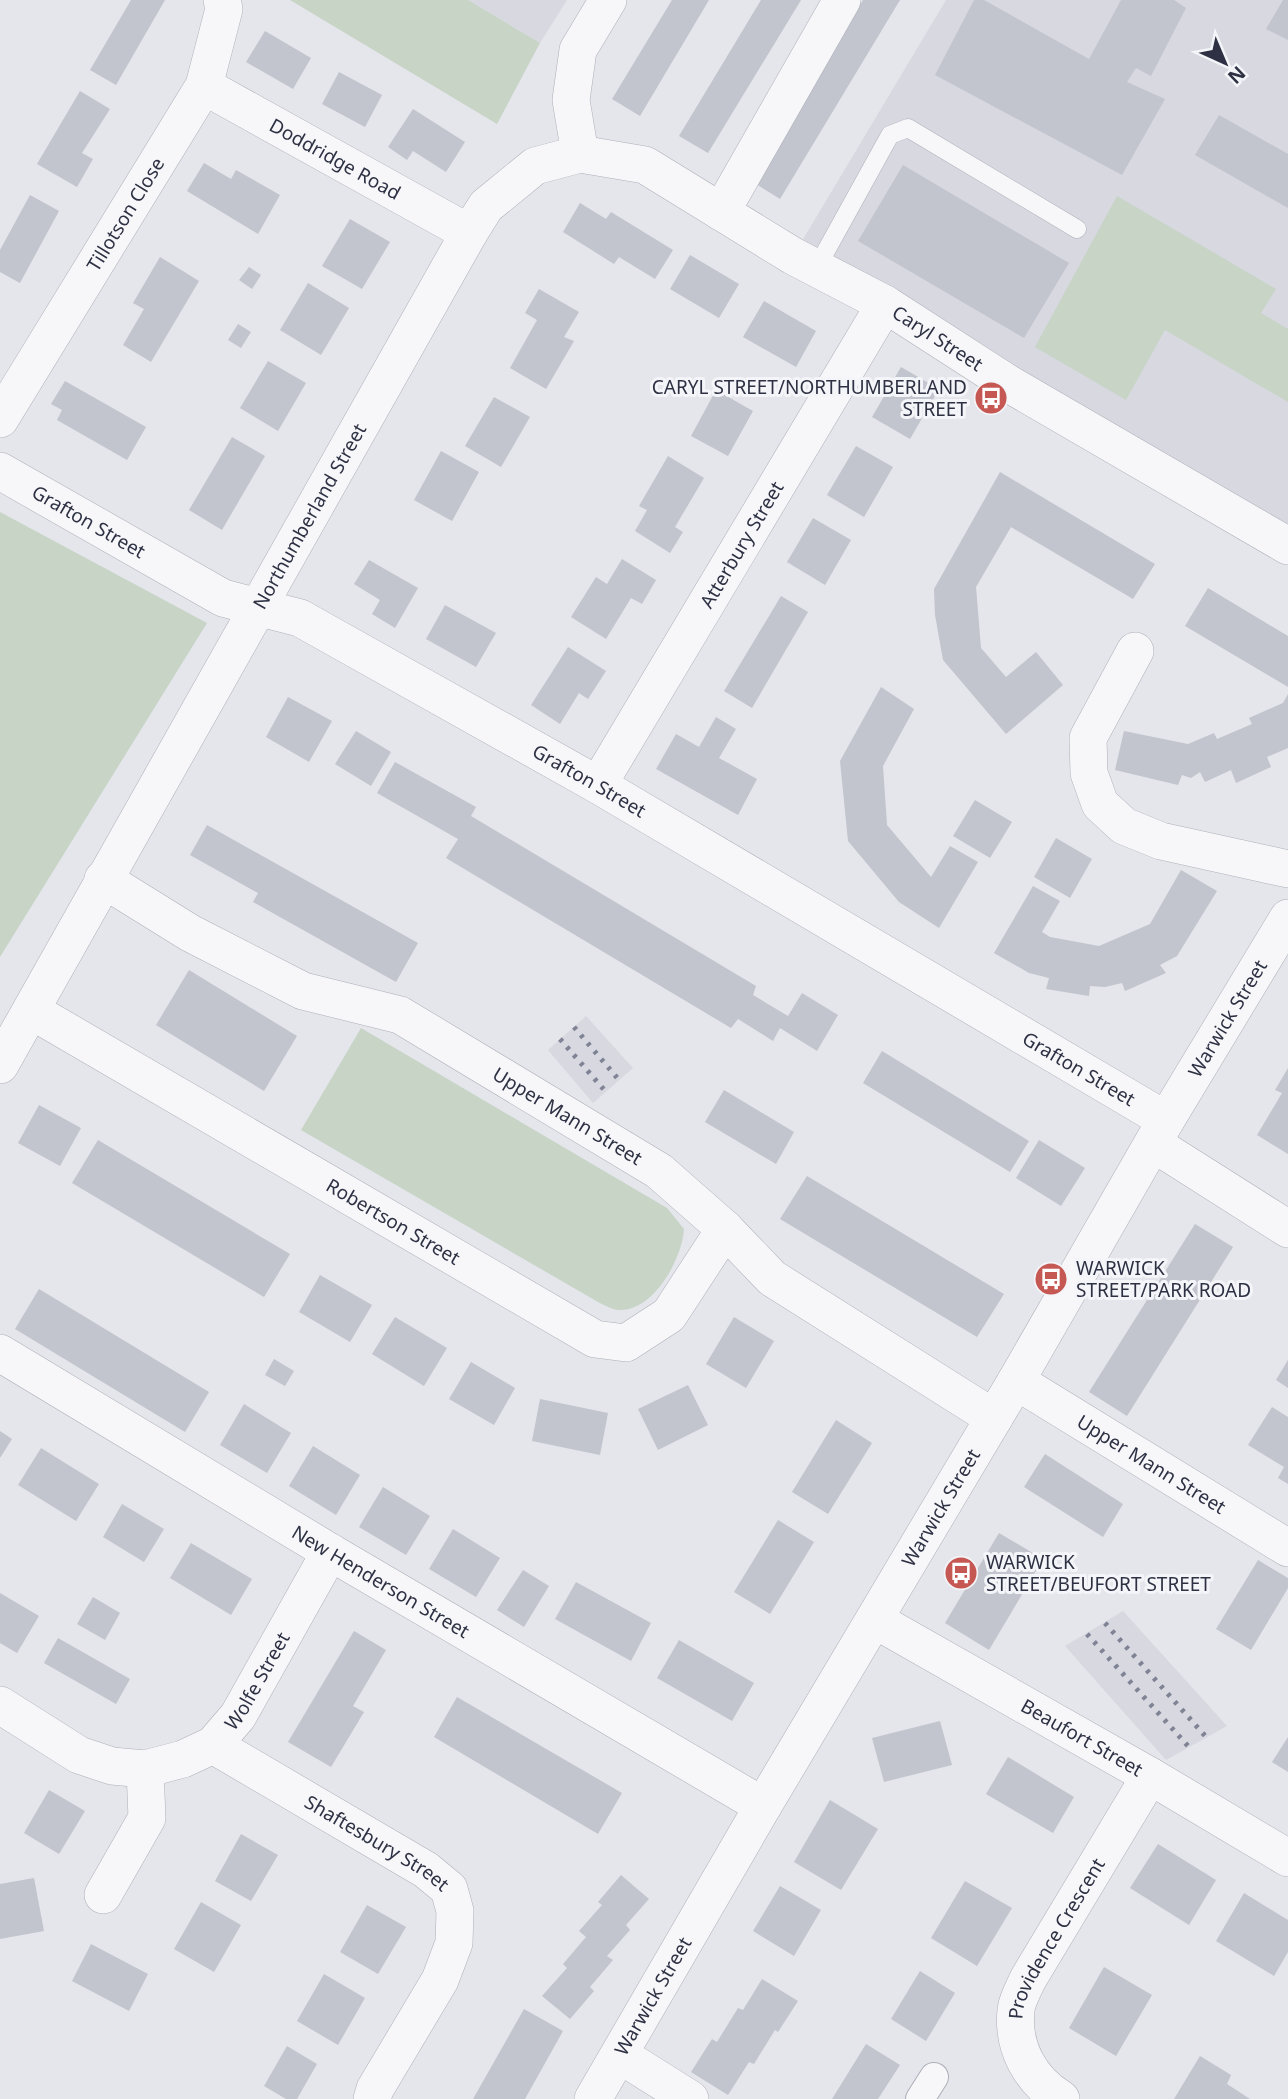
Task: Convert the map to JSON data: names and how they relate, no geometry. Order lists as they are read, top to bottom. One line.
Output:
{"streets":{"street":["Doddridge Road","Tillotson Close","Caryl Street","Northumberland Street","Grafton Street","Atterbury Street","Warwick Street","Upper Mann Street","Robertson Street","New Henderson Street","Wolfe Street","Beaufort Street","Shaftesbury Street","Providence Crescent"]},"crossings":[["Doddridge Road","Tillotson Close"],["Doddridge Road","Northumberland Street"],["Caryl Street","Northumberland Street"],["Caryl Street","Atterbury Street"],["Northumberland Street","Grafton Street"],["Northumberland Street","Upper Mann Street"],["Northumberland Street","Robertson Street"],["Grafton Street","Atterbury Street"],["Grafton Street","Warwick Street"],["Warwick Street","Upper Mann Street"],["Warwick Street","New Henderson Street"],["Warwick Street","Beaufort Street"],["Upper Mann Street","Robertson Street"],["New Henderson Street","Wolfe Street"],["Wolfe Street","Shaftesbury Street"],["Beaufort Street","Providence Crescent"]],"places":{"bus stop":["CARYL STREET/NORTHUMBERLAND STREET","WARWICK STREET/PARK ROAD","WARWICK STREET/BEUFORT STREET"]},"north":"bottom right"}
